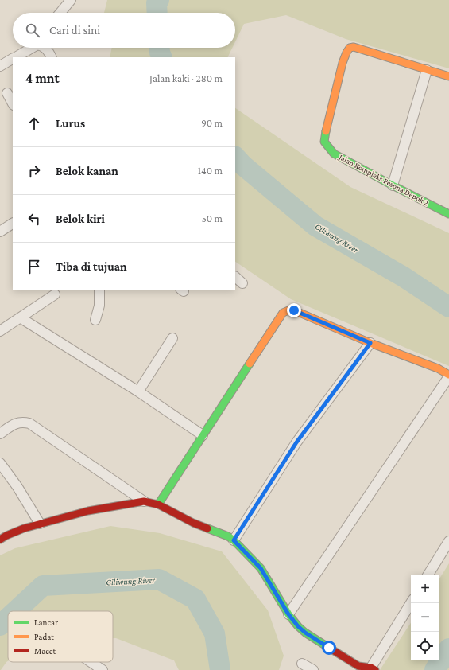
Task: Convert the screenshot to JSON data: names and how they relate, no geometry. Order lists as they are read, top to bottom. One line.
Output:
{"streets":{"street":["Jalan Kompleks Pesona Depok 2"]},"water":["Ciliwung River"],"legend":["Lancar","Padat","Macet"],"page":{"search":"Cari di sini","heading":["4 mnt","Jalan kaki · 280 m"],"list":[["Lurus","90 m"],["Belok kanan","140 m"],["Belok kiri","50 m"],"Tiba di tujuan"],"map_buttons":["+","−"]}}
